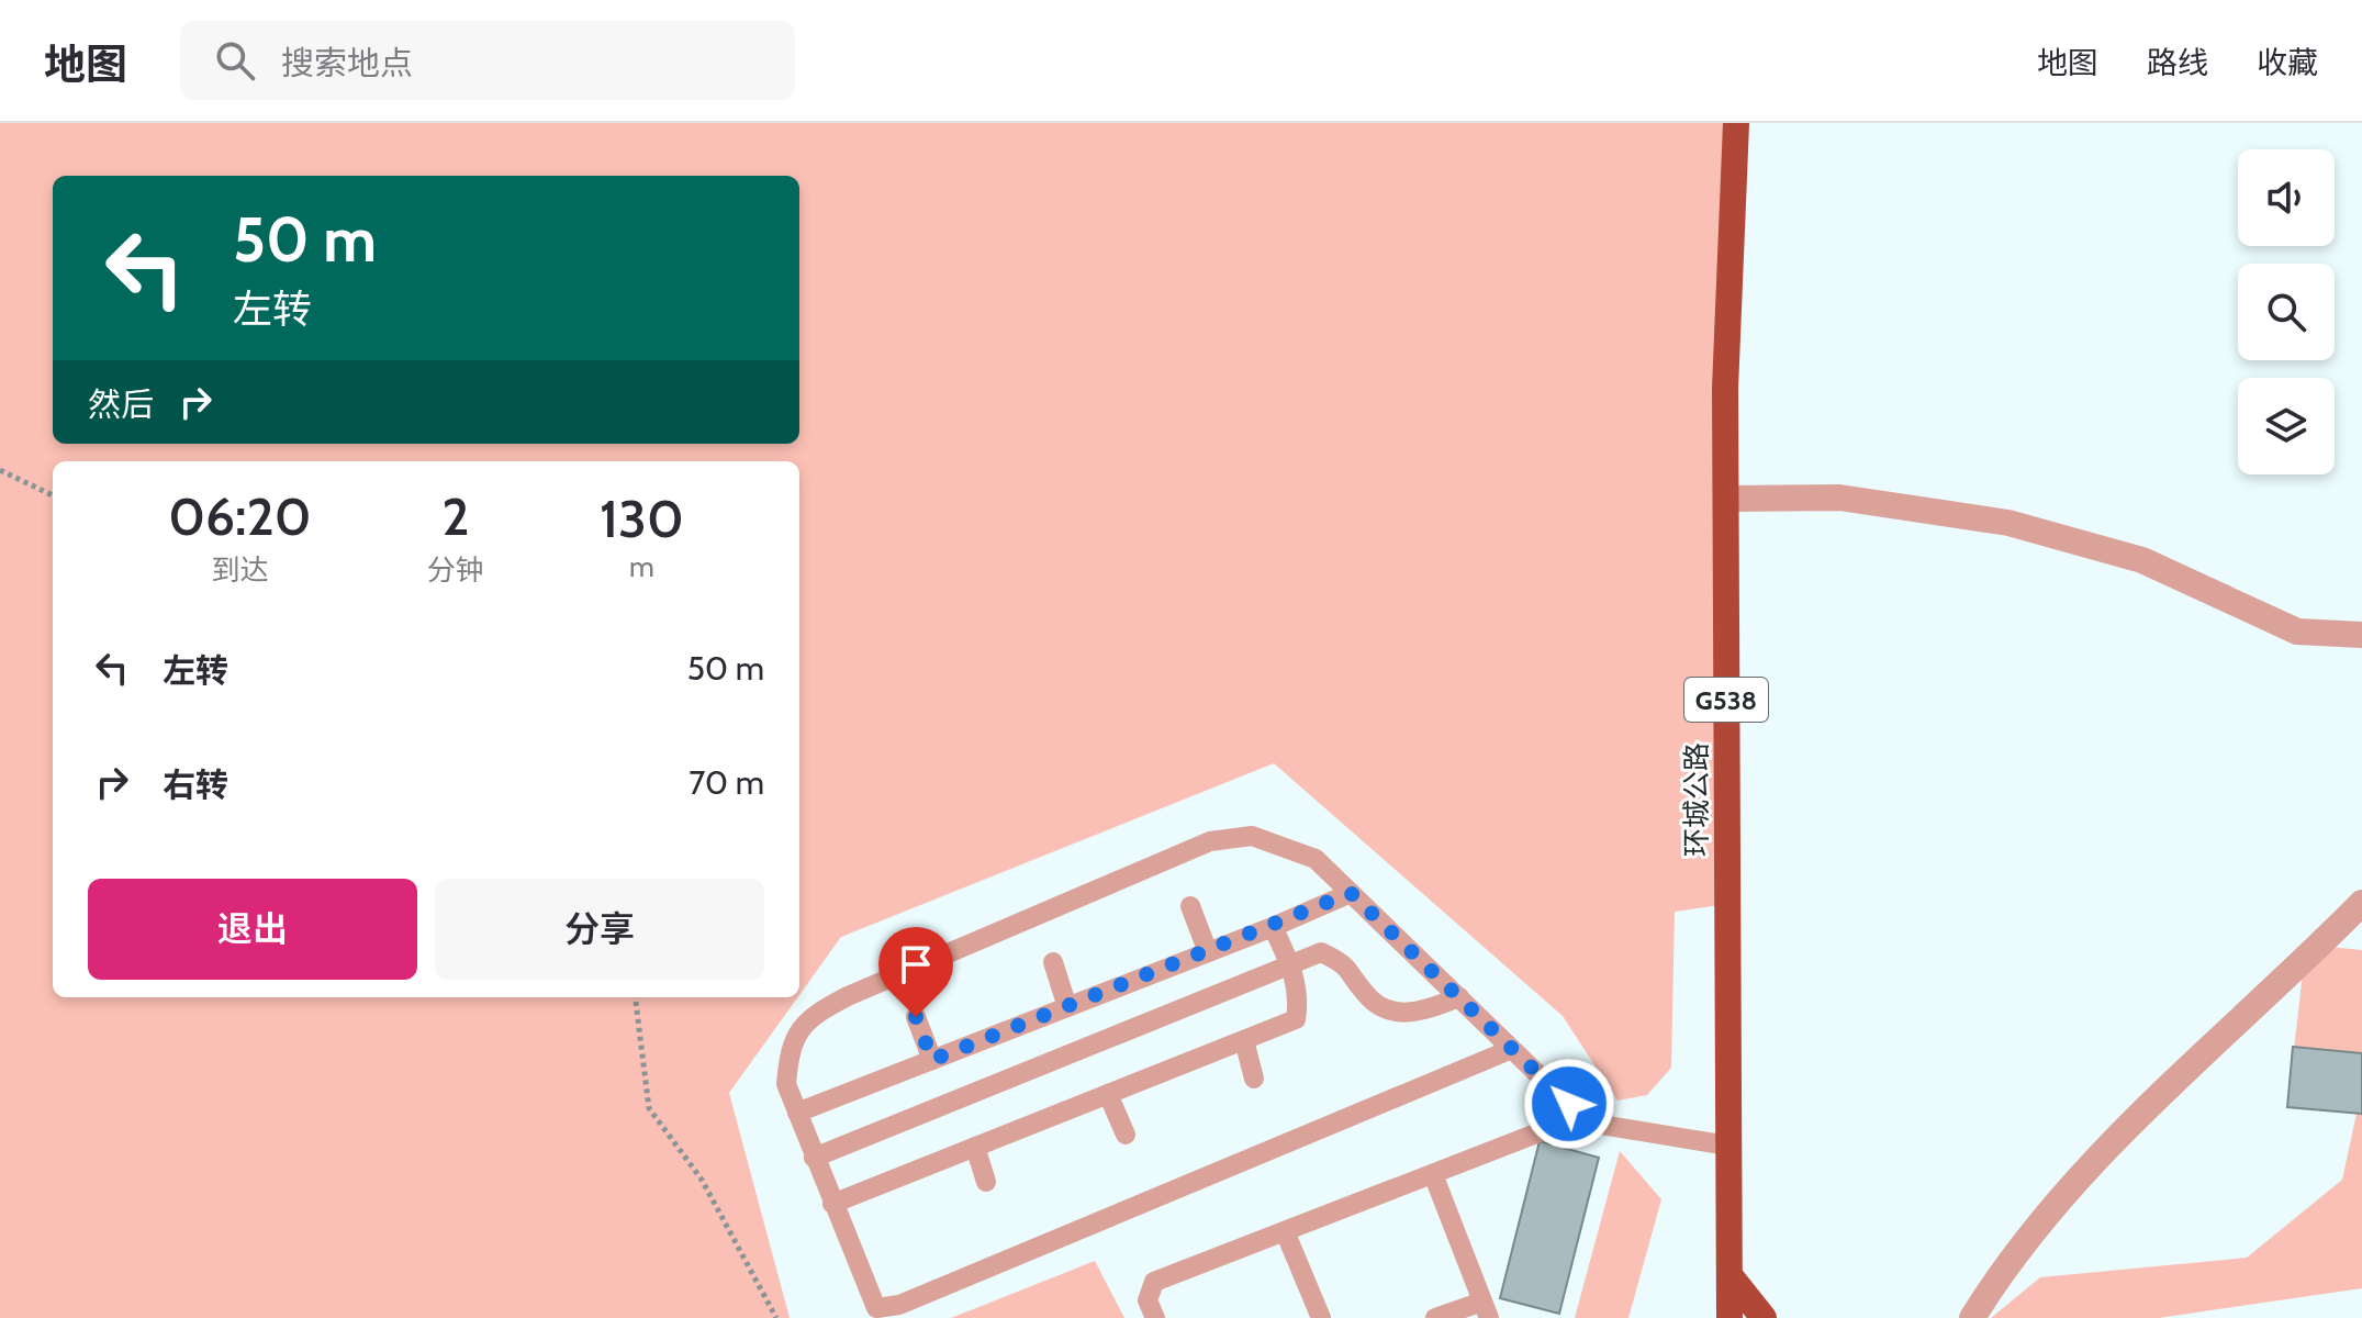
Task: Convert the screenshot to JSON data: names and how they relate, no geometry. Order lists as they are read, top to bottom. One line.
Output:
{"streets":{"highway":["G538","环城公路"]},"page":{"header":"地图","search":"搜索地点","nav":["地图","路线","收藏"],"turn":["50 m","左转"],"then":"然后","eta":["06:20","到达","2","分钟","130","m"],"list":[{"name":"左转","value":"50 m"},{"name":"右转","value":"70 m"}],"buttons":["退出","分享"]}}
